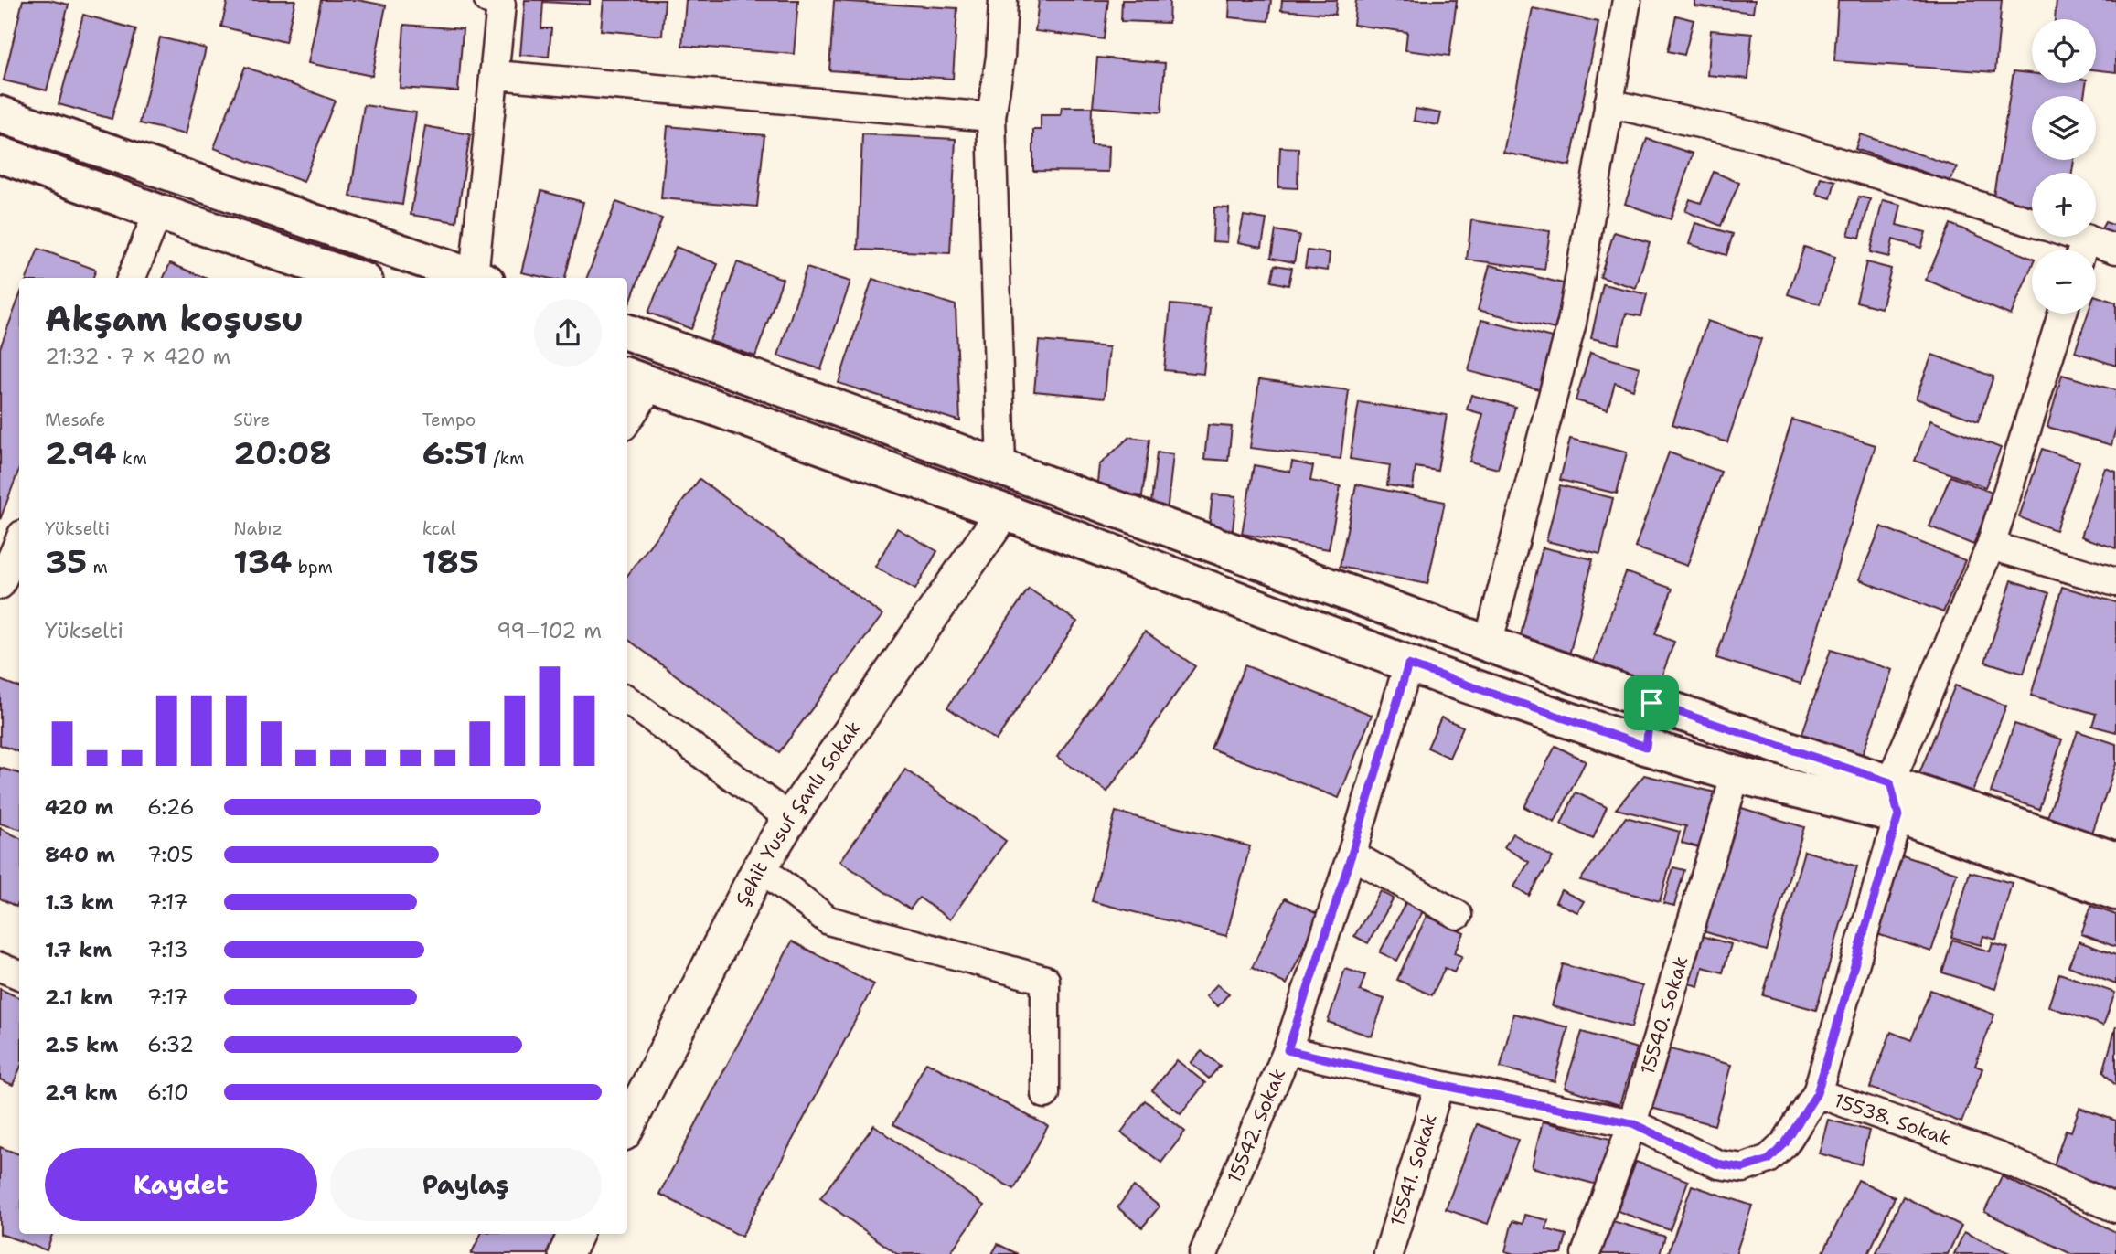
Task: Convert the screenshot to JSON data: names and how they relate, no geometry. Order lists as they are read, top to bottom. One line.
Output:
{"streets":{"street":["Şehit Yusuf Şanlı Sokak","15540. Sokak","15538. Sokak","15542. Sokak","15541. Sokak"]},"crossings":[["15540. Sokak","15538. Sokak"],["15538. Sokak","15542. Sokak"],["15538. Sokak","15541. Sokak"]],"page":{"map_buttons":["+","−"],"heading":["Akşam koşusu","21:32 · 7 × 420 m"],"stats":[["Mesafe","2.94 km"],["Süre","20:08"],["Tempo","6:51 /km"],["Yükselti","35 m"],["Nabız","134 bpm"],["kcal","185"]],"chart":["Yükselti","99–102 m"],"list":[{"name":"420 m","note":"6:26"},{"name":"840 m","note":"7:05"},{"name":"1.3 km","note":"7:17"},{"name":"1.7 km","note":"7:13"},{"name":"2.1 km","note":"7:17"},{"name":"2.5 km","note":"6:32"},{"name":"2.9 km","note":"6:10"}],"buttons":["Kaydet","Paylaş"]}}
